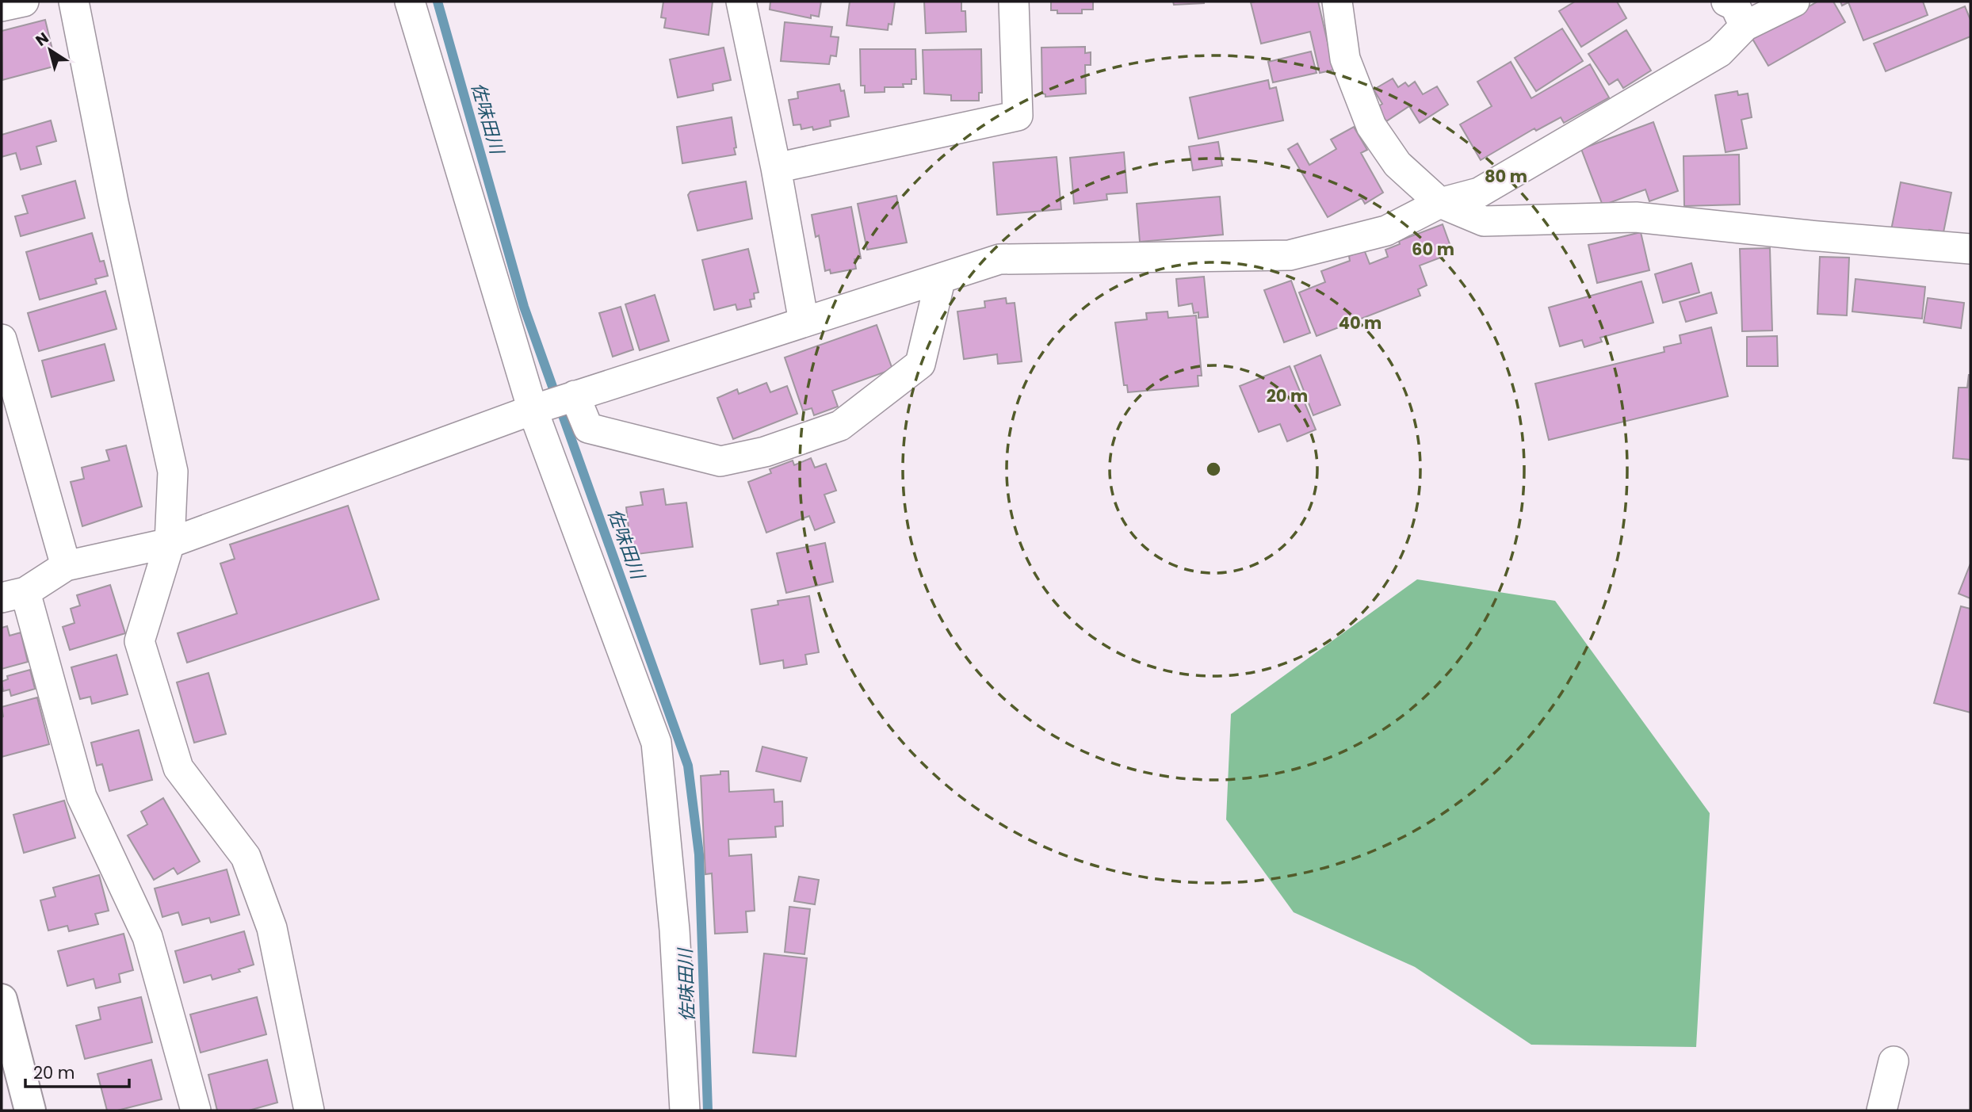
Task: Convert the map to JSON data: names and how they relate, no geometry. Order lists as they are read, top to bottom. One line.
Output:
{"water":["佐味田川"],"scale_bar":"20 m","north":"top left","rings":["80 m","60 m","40 m","20 m"]}
